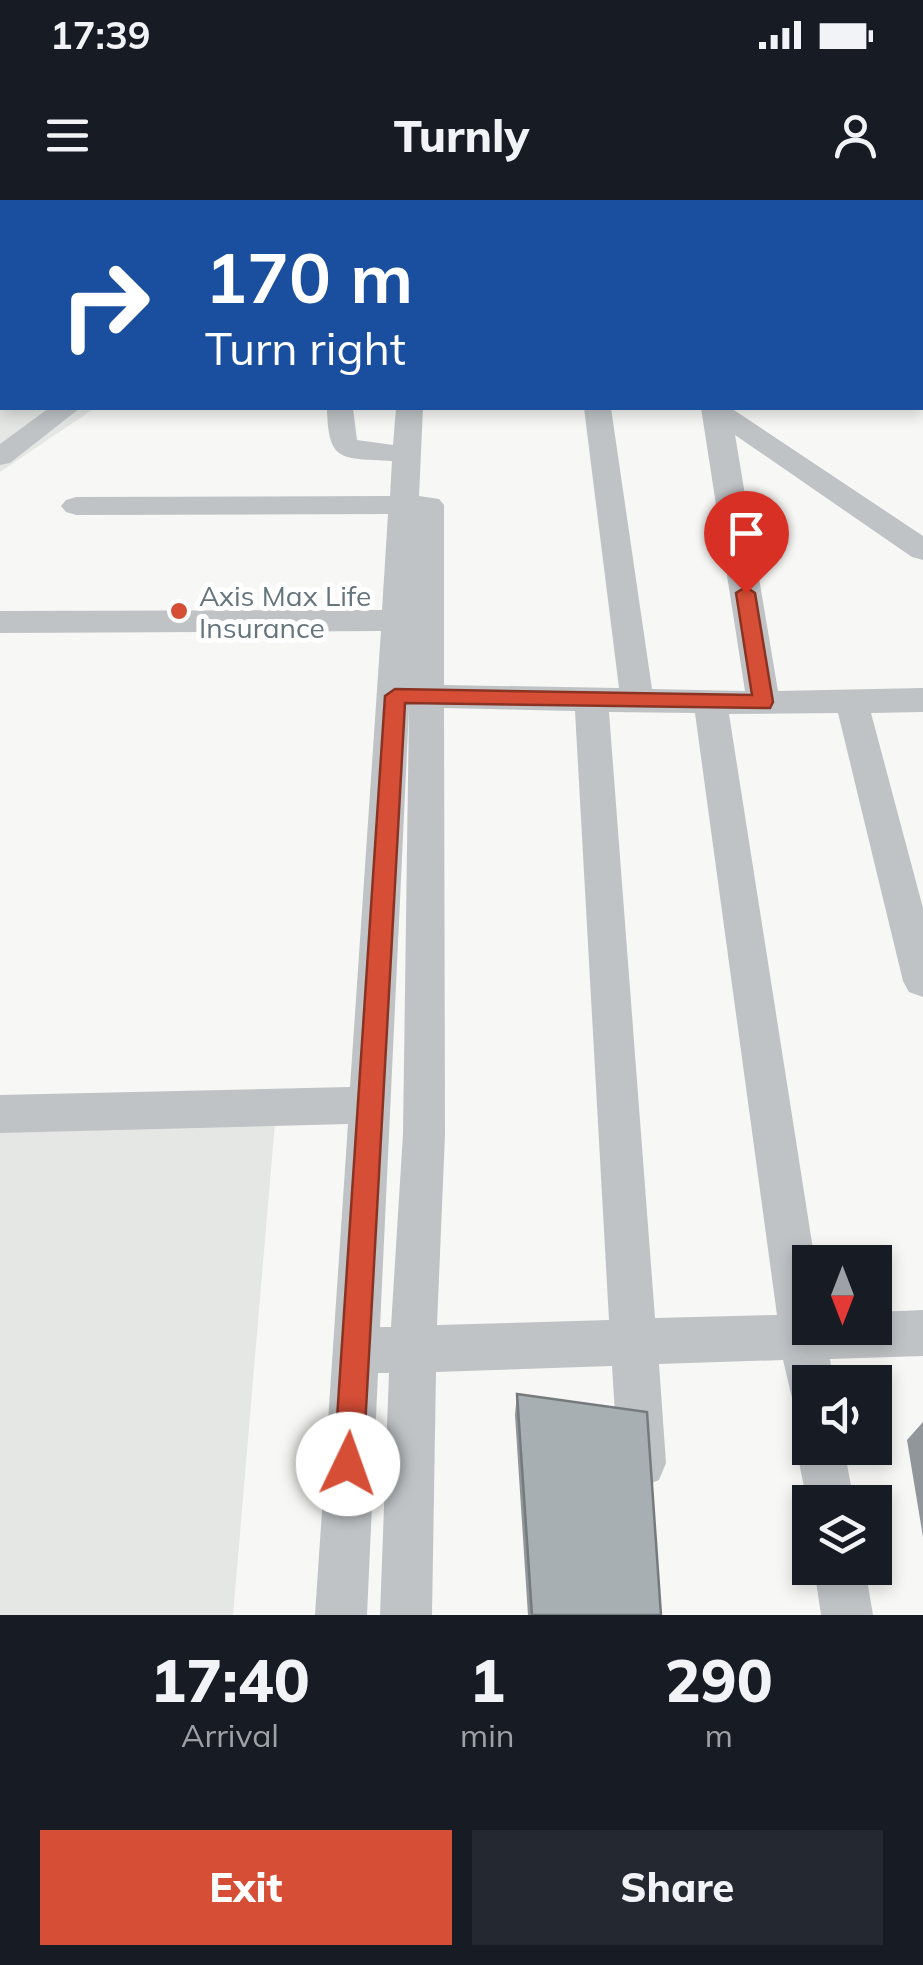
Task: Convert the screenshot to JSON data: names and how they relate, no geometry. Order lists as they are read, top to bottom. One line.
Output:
{"places":["Axis Max Life Insurance"],"north":"bottom","page":{"status":"17:39","header":"Turnly","turn":["170 m","Turn right"],"eta":["17:40","Arrival","1","min","290","m"],"buttons":["Exit","Share"]}}
